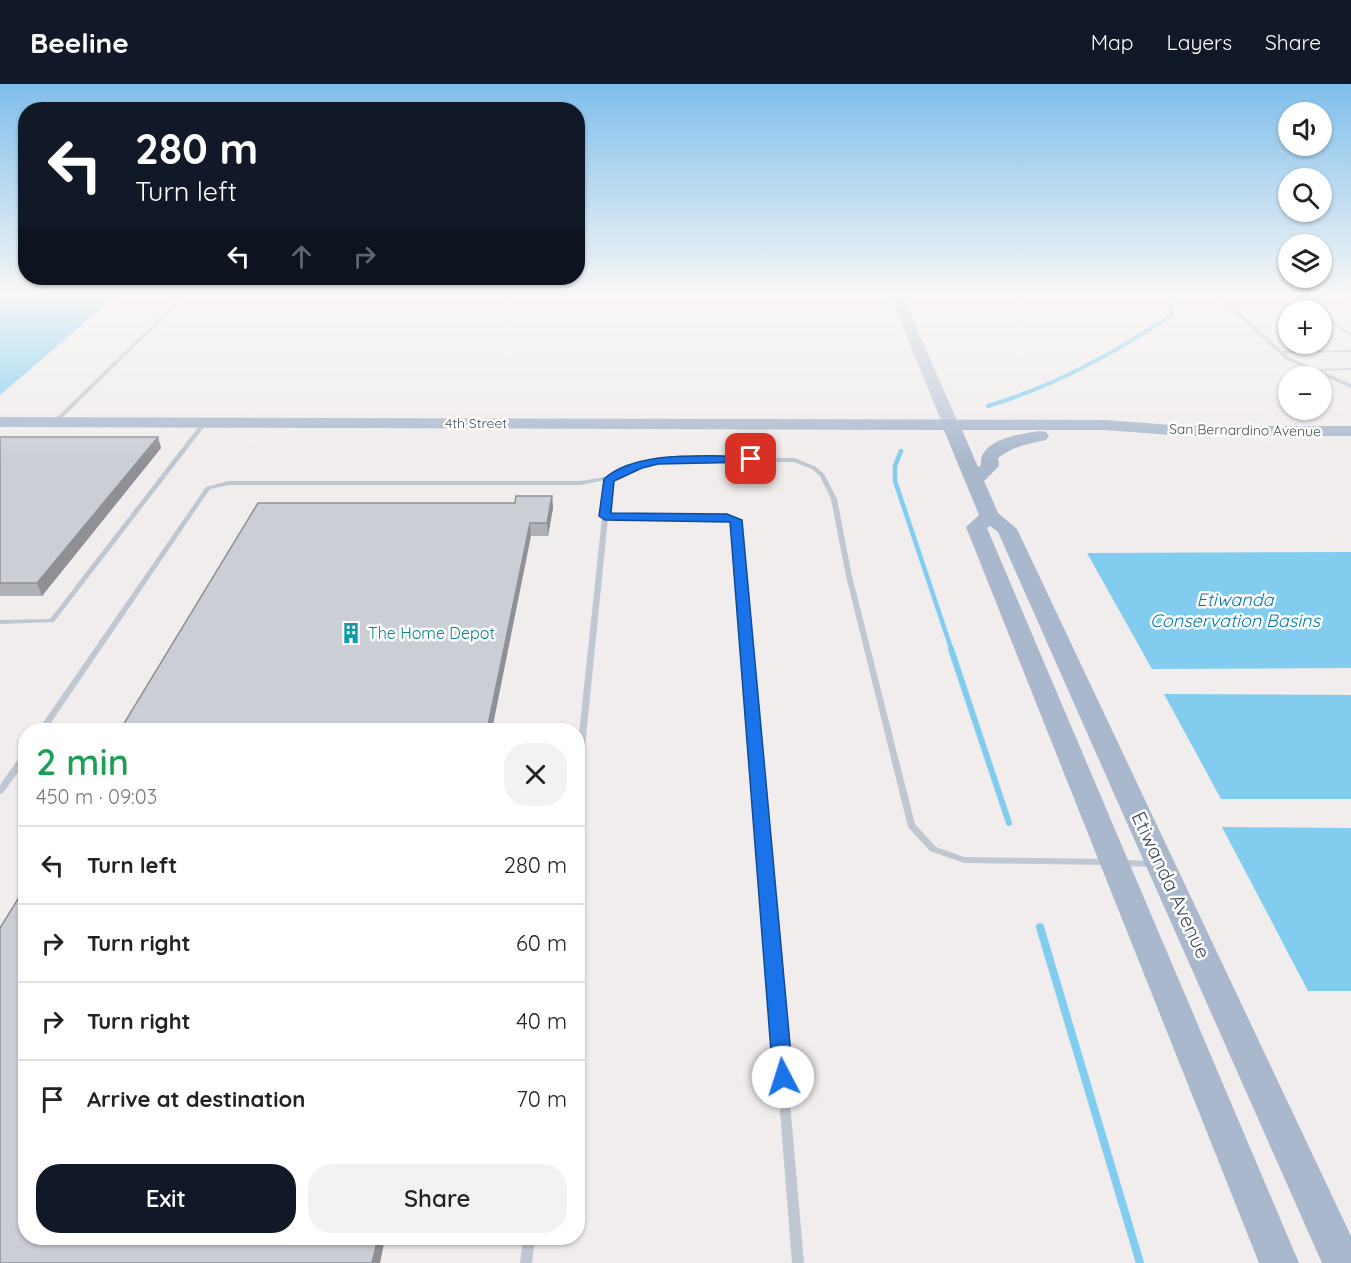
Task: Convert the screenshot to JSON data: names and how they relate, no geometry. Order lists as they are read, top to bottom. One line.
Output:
{"streets":{"main road":["4th Street","San Bernardino Avenue","Etiwanda Avenue"]},"crossings":[["4th Street","San Bernardino Avenue"],["4th Street","Etiwanda Avenue"],["San Bernardino Avenue","Etiwanda Avenue"]],"water":["Etiwanda Conservation Basins"],"places":{"building":["The Home Depot"]},"page":{"header":"Beeline","nav":["Map","Layers","Share"],"map_buttons":["+","−"],"turn":["280 m","Turn left"],"heading":["2 min","450 m · 09:03"],"list":[{"name":"Turn left","value":"280 m"},{"name":"Turn right","value":"60 m"},{"name":"Turn right","value":"40 m"},{"name":"Arrive at destination","value":"70 m"}],"buttons":["Exit","Share"]}}
